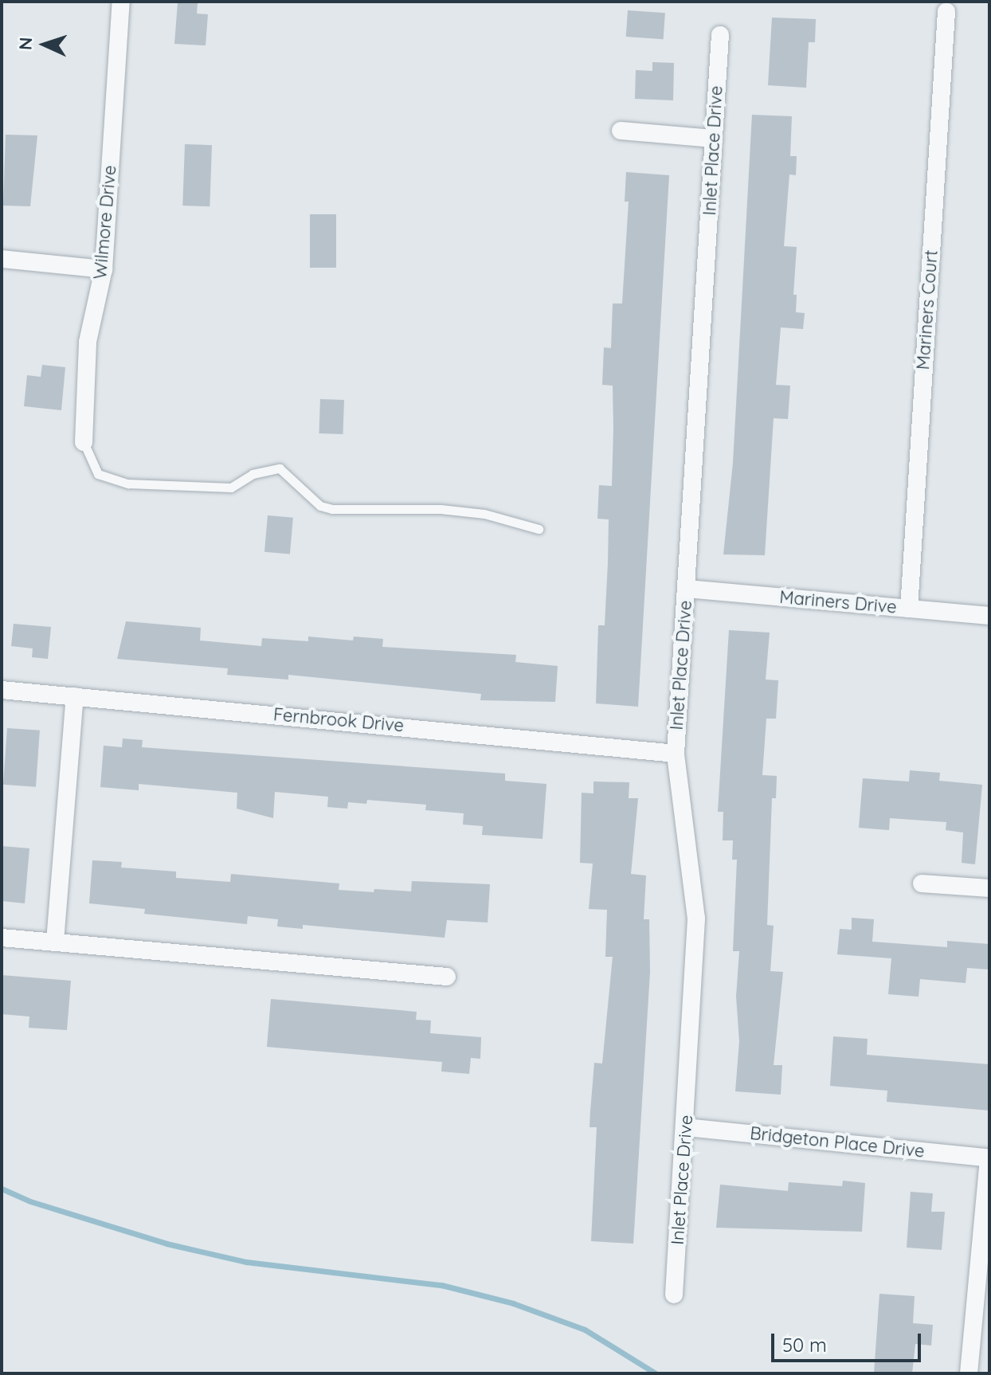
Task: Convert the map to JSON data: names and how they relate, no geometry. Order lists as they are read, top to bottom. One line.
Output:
{"streets":{"street":["Inlet Place Drive","Wilmore Drive","Mariners Court","Mariners Drive","Fernbrook Drive","Bridgeton Place Drive"]},"crossings":[["Inlet Place Drive","Mariners Drive"],["Inlet Place Drive","Fernbrook Drive"],["Inlet Place Drive","Bridgeton Place Drive"],["Mariners Court","Mariners Drive"]],"scale_bar":"50 m","north":"left"}
